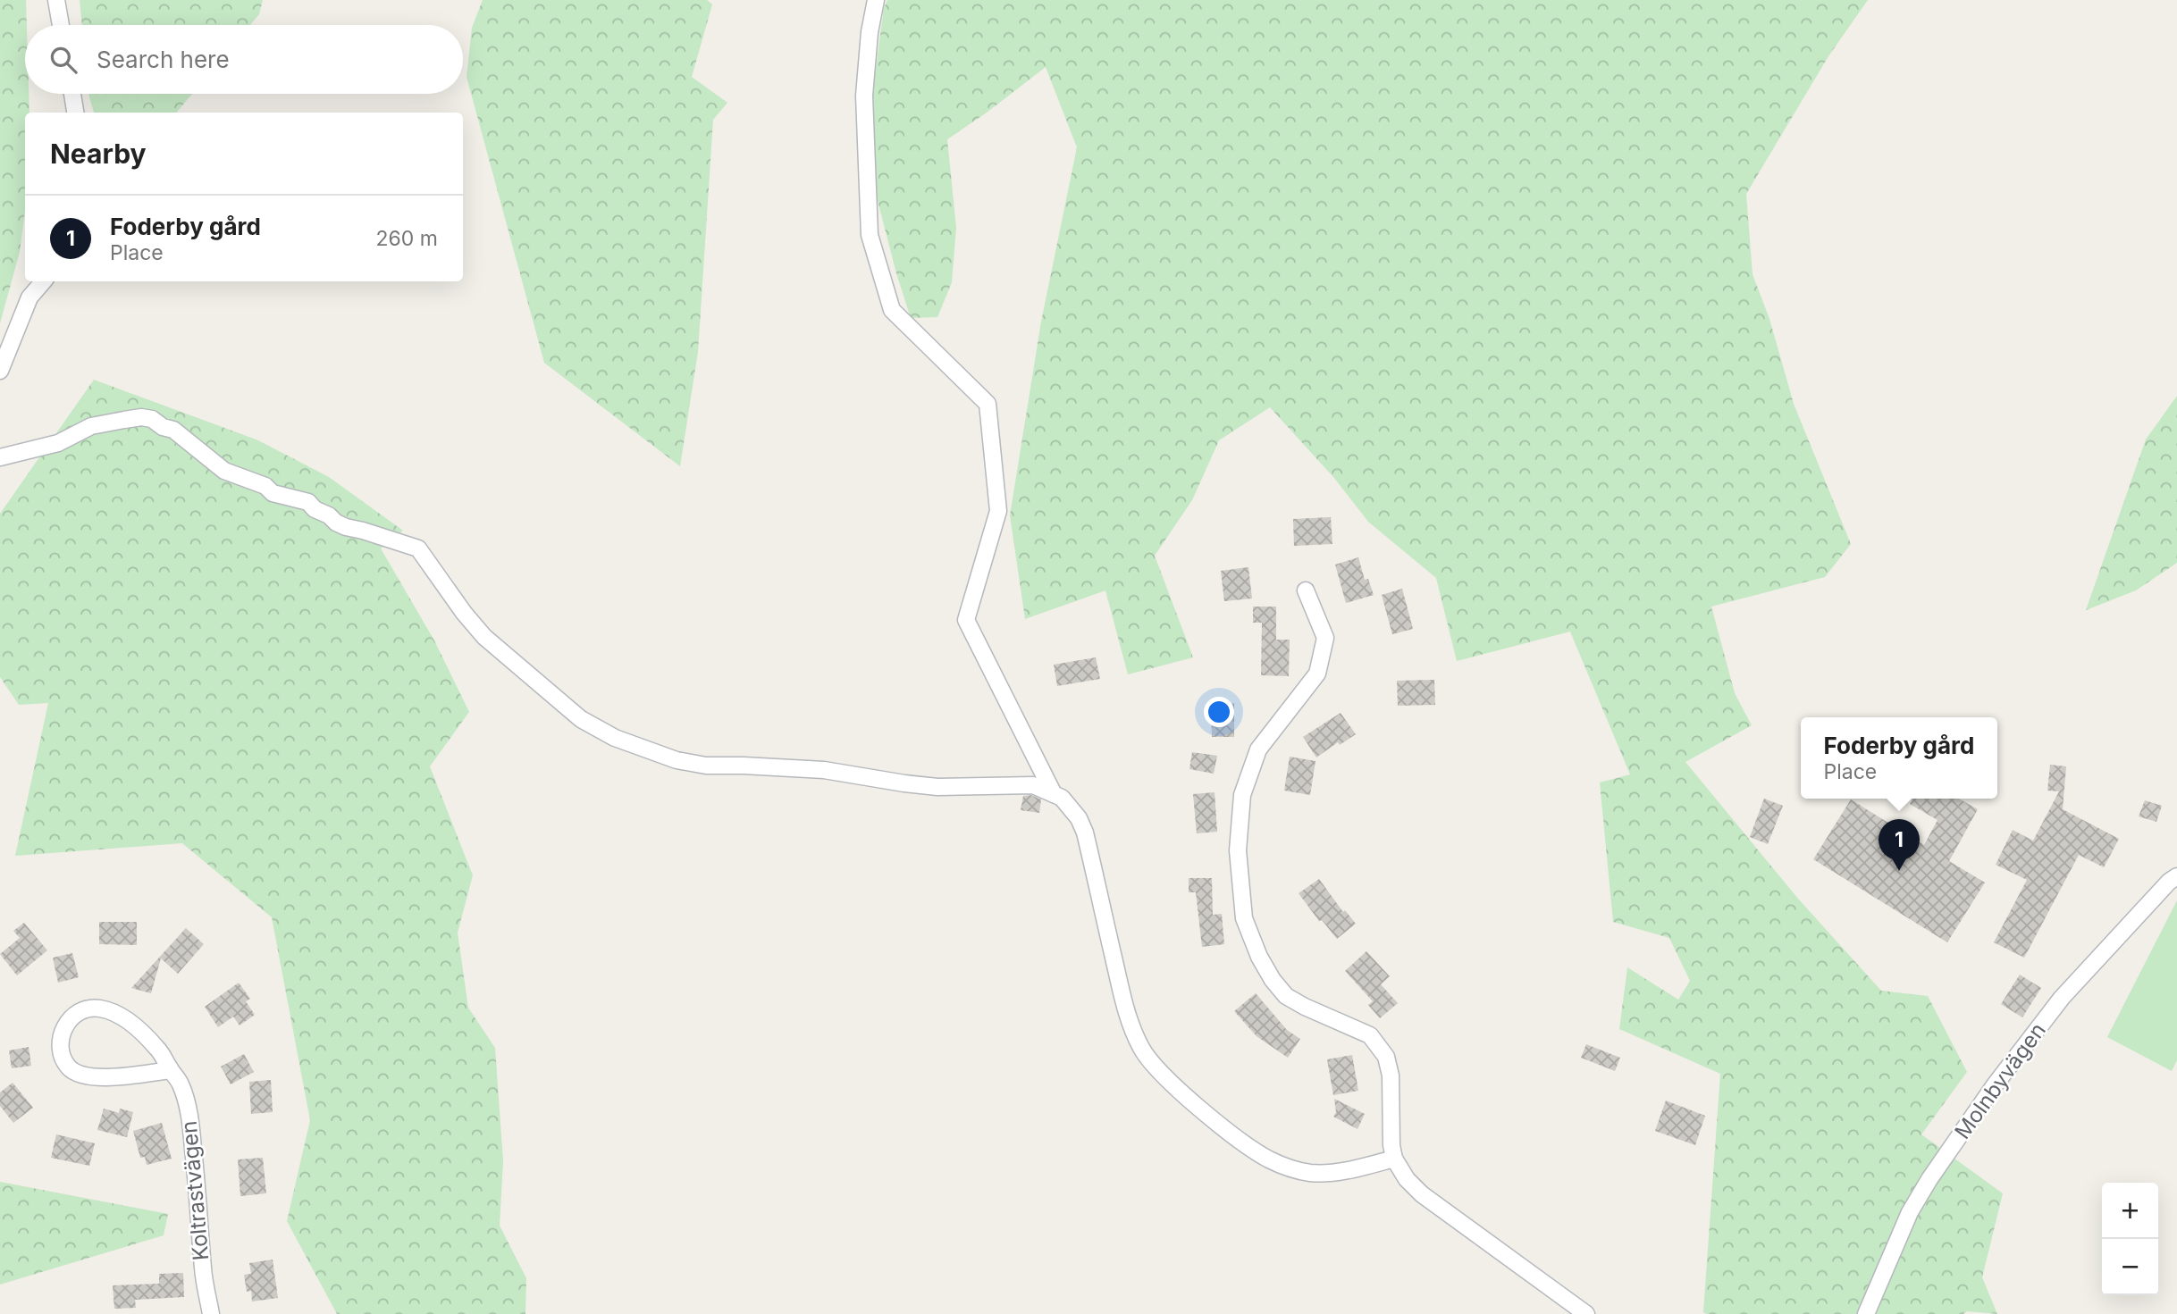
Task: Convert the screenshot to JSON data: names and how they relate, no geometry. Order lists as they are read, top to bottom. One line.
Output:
{"streets":{"street":["Molnbyvägen","Koltrastvägen"]},"page":{"search":"Search here","heading":"Nearby","list":[{"mark":"1","name":"Foderby gård","note":"Place","value":"260 m"}],"popup":["Foderby gård","Place"],"pins":"1","map_buttons":["+","−"]}}
